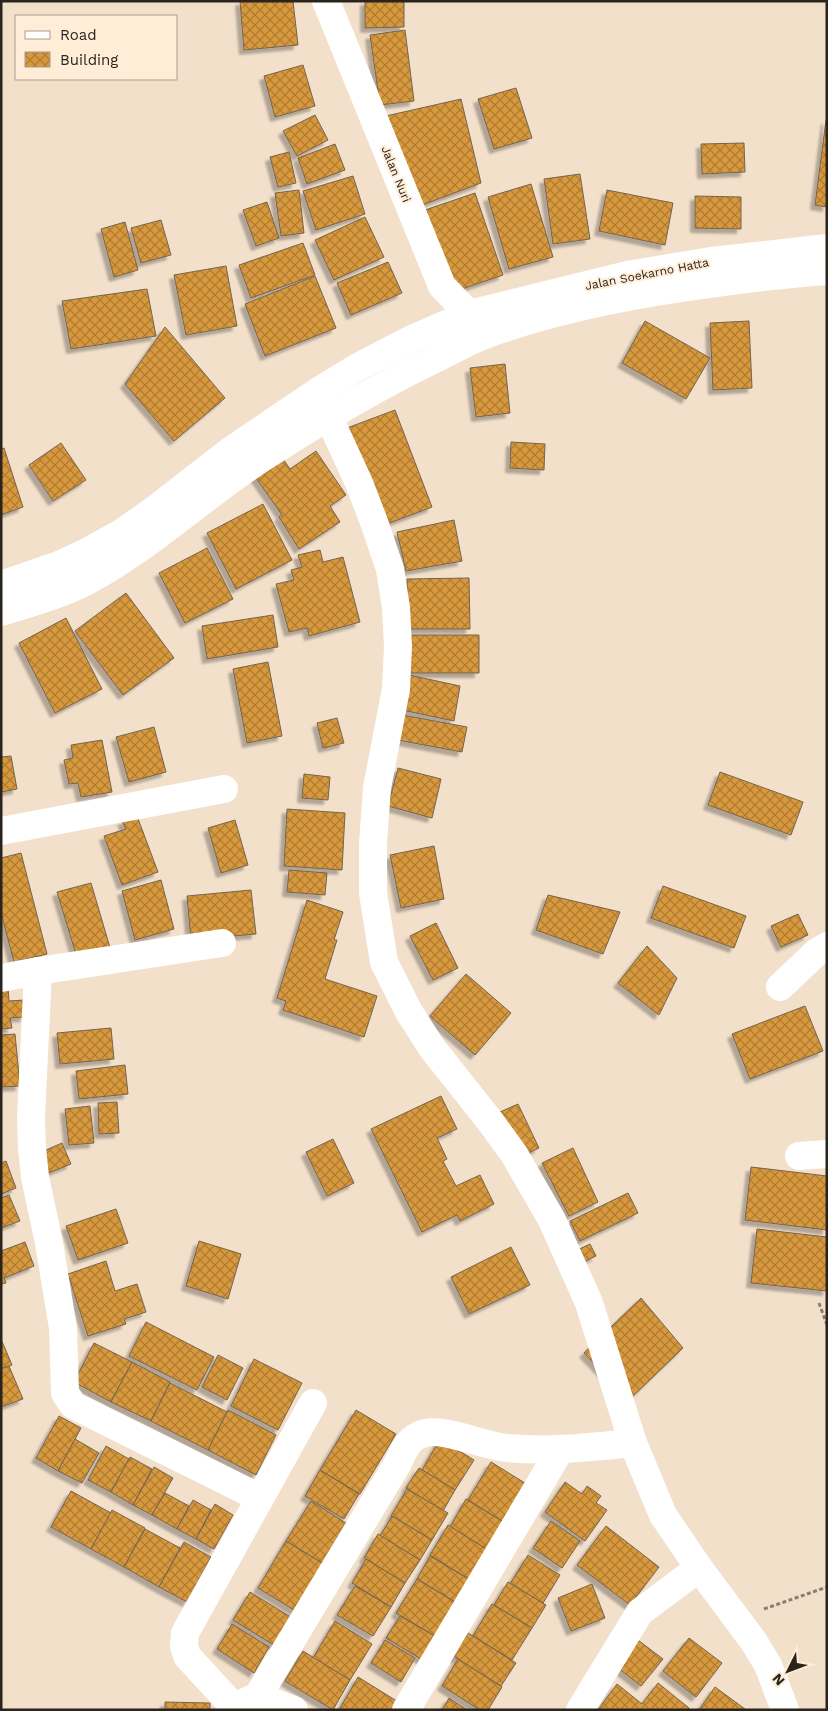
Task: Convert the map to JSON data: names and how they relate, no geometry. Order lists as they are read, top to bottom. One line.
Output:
{"streets":{"street":["Jalan Nuri","Jalan Soekarno Hatta"]},"crossings":[["Jalan Nuri","Jalan Soekarno Hatta"]],"legend":["Road","Building"],"north":"bottom left"}
